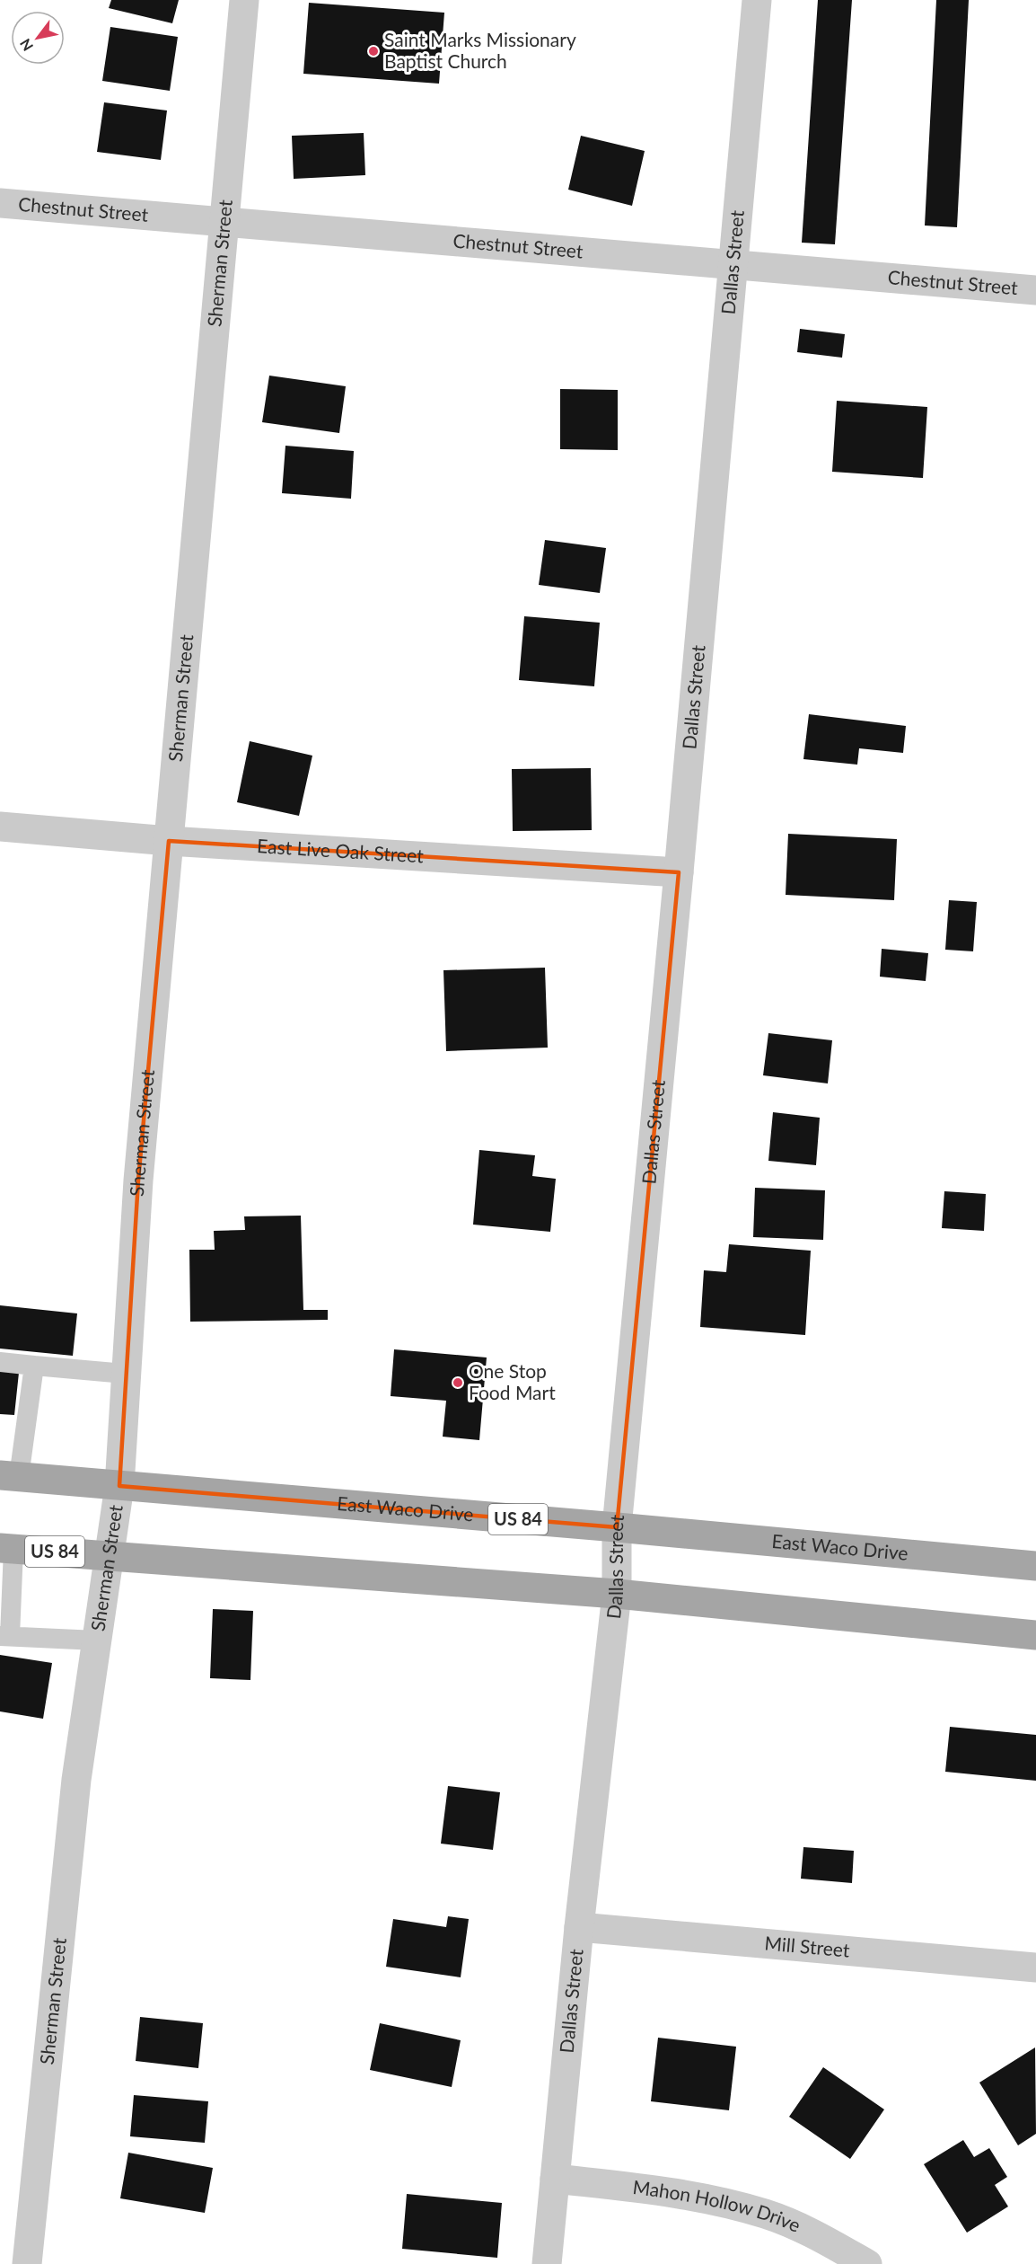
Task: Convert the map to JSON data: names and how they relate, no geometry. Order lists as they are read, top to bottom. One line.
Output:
{"streets":{"main road":["East Waco Drive","US 84"],"street":["Chestnut Street","Dallas Street","Sherman Street","East Live Oak Street","Mill Street","Mahon Hollow Drive"]},"crossings":[["Chestnut Street","Dallas Street"],["Chestnut Street","Sherman Street"],["Dallas Street","East Live Oak Street"],["Dallas Street","East Waco Drive"],["Dallas Street","US 84"],["Dallas Street","Mill Street"],["Dallas Street","Mahon Hollow Drive"],["Sherman Street","East Live Oak Street"],["Sherman Street","East Waco Drive"],["Sherman Street","US 84"]],"places":["Saint Marks Missionary Baptist Church","One Stop Food Mart"],"north":"bottom left"}
